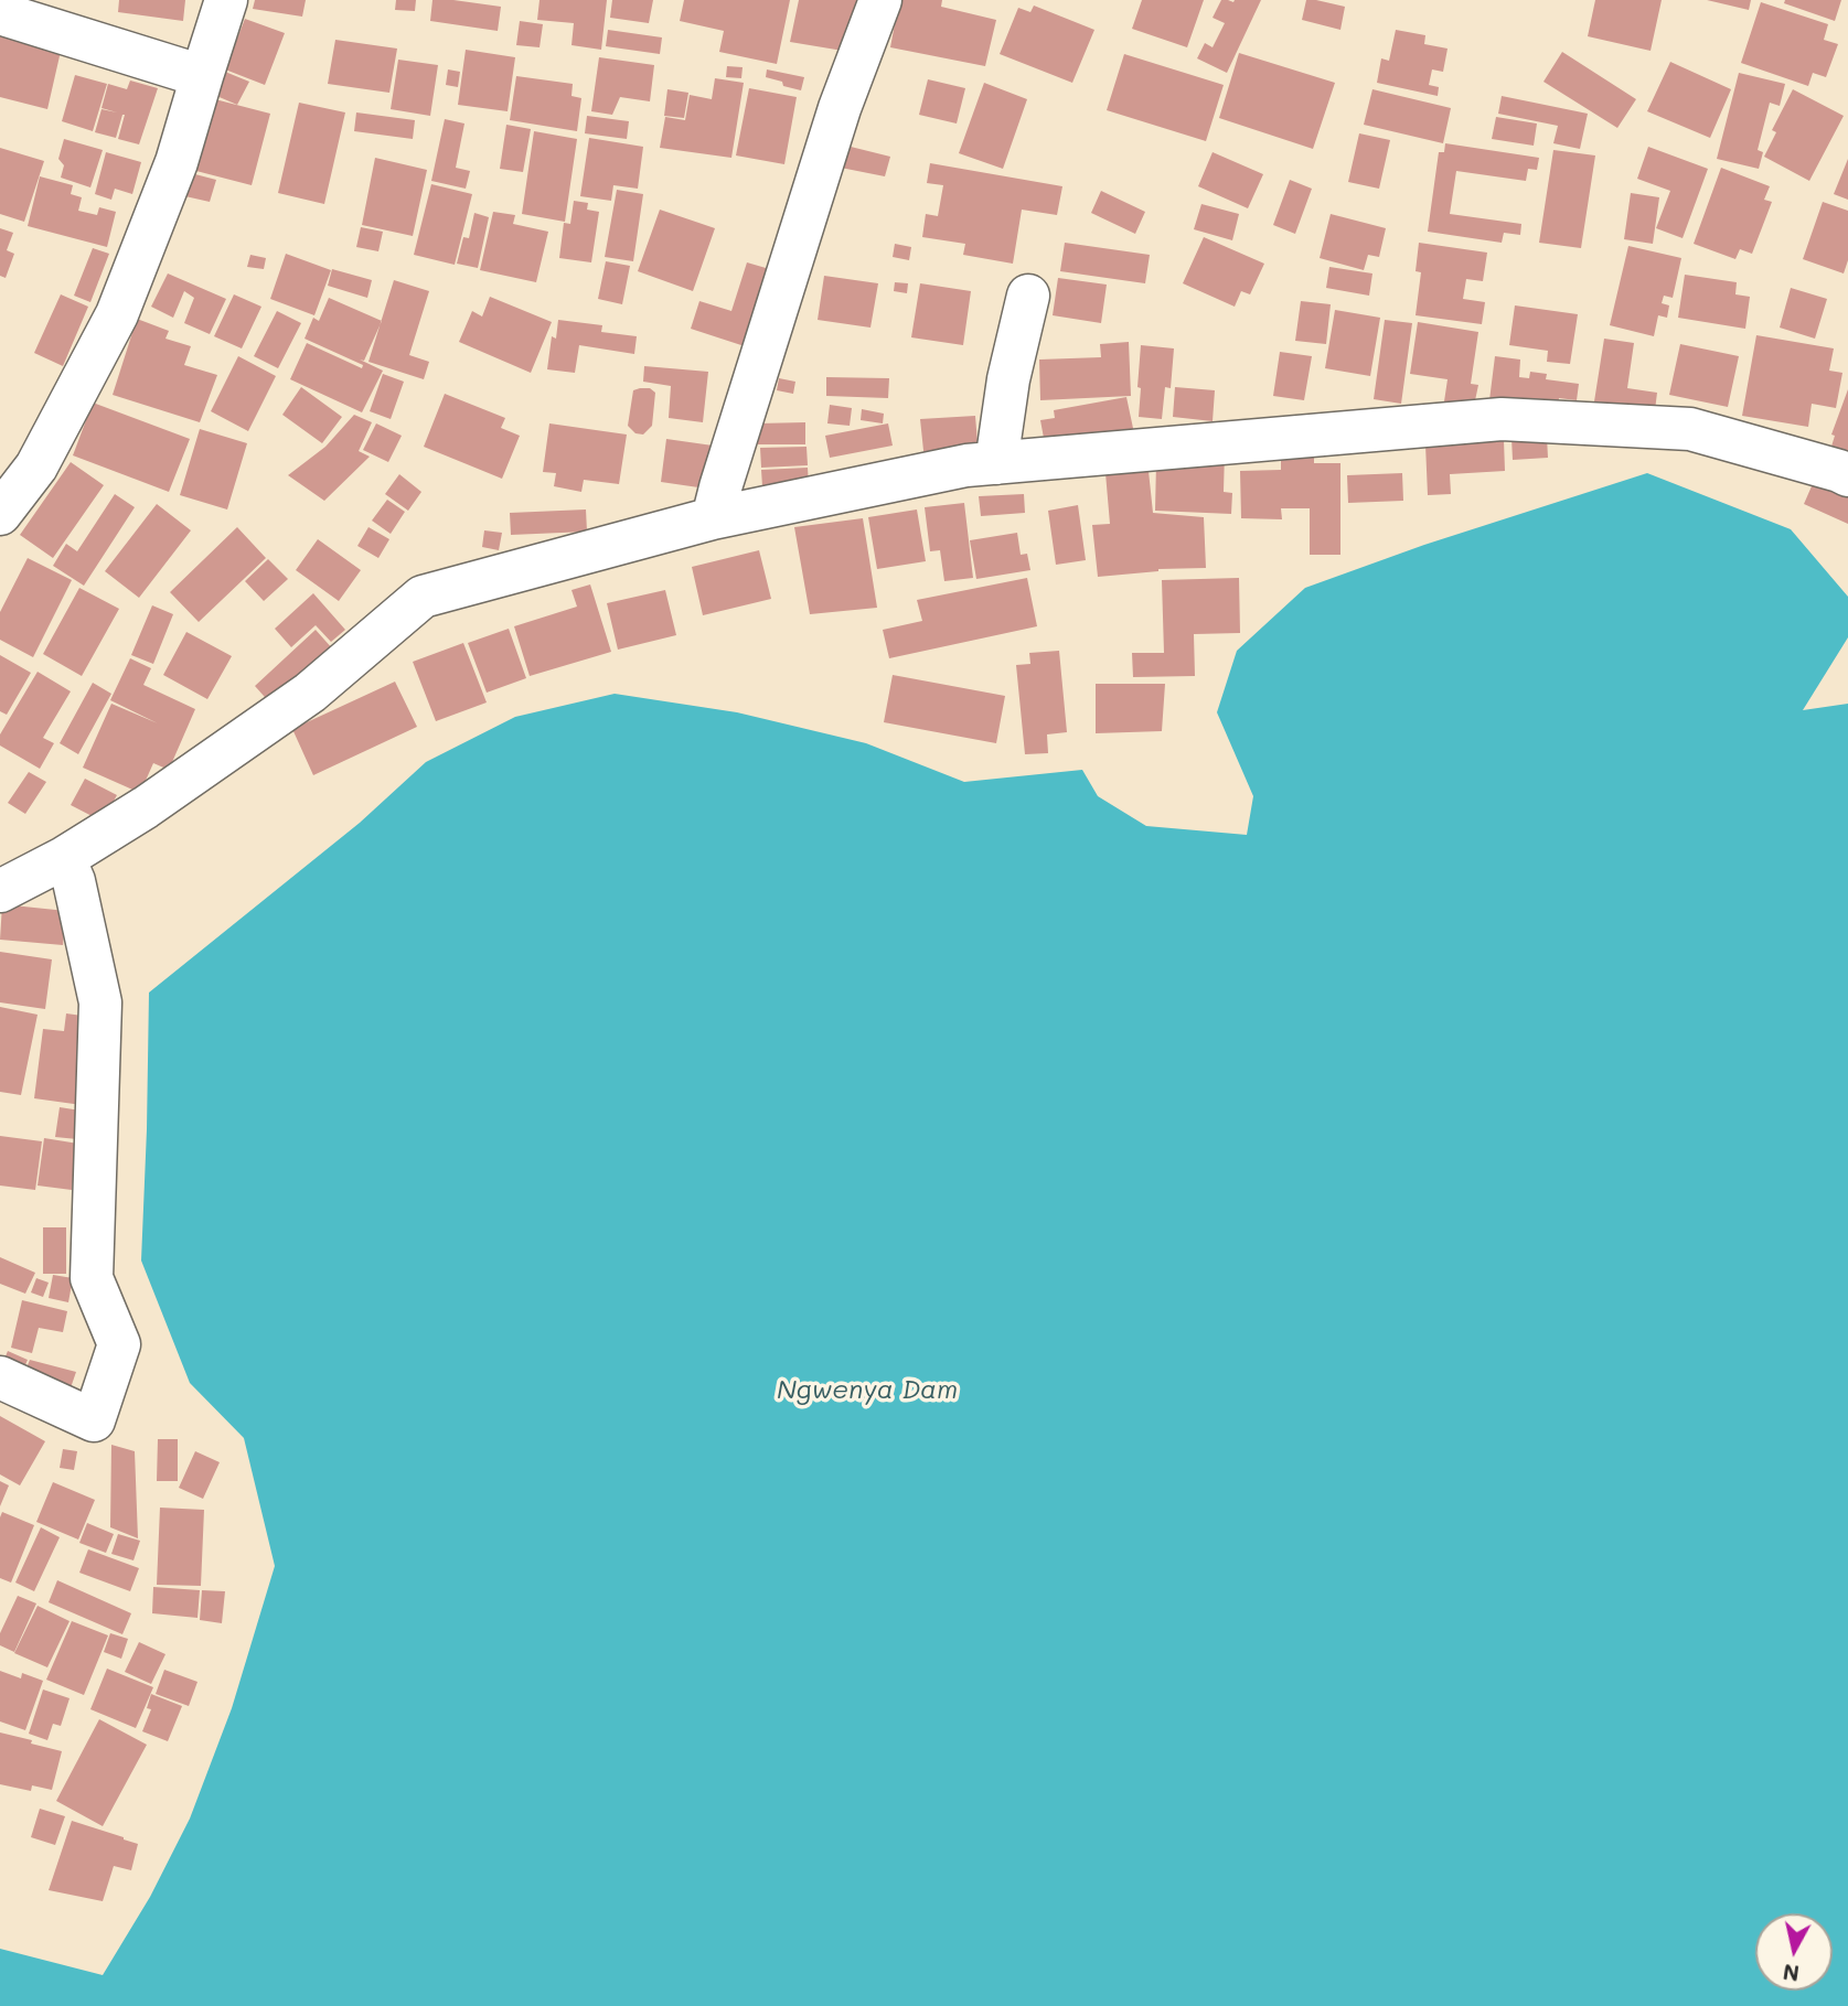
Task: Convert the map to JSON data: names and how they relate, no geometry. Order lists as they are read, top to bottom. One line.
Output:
{"water":["Ngwenya Dam"],"north":"bottom"}
